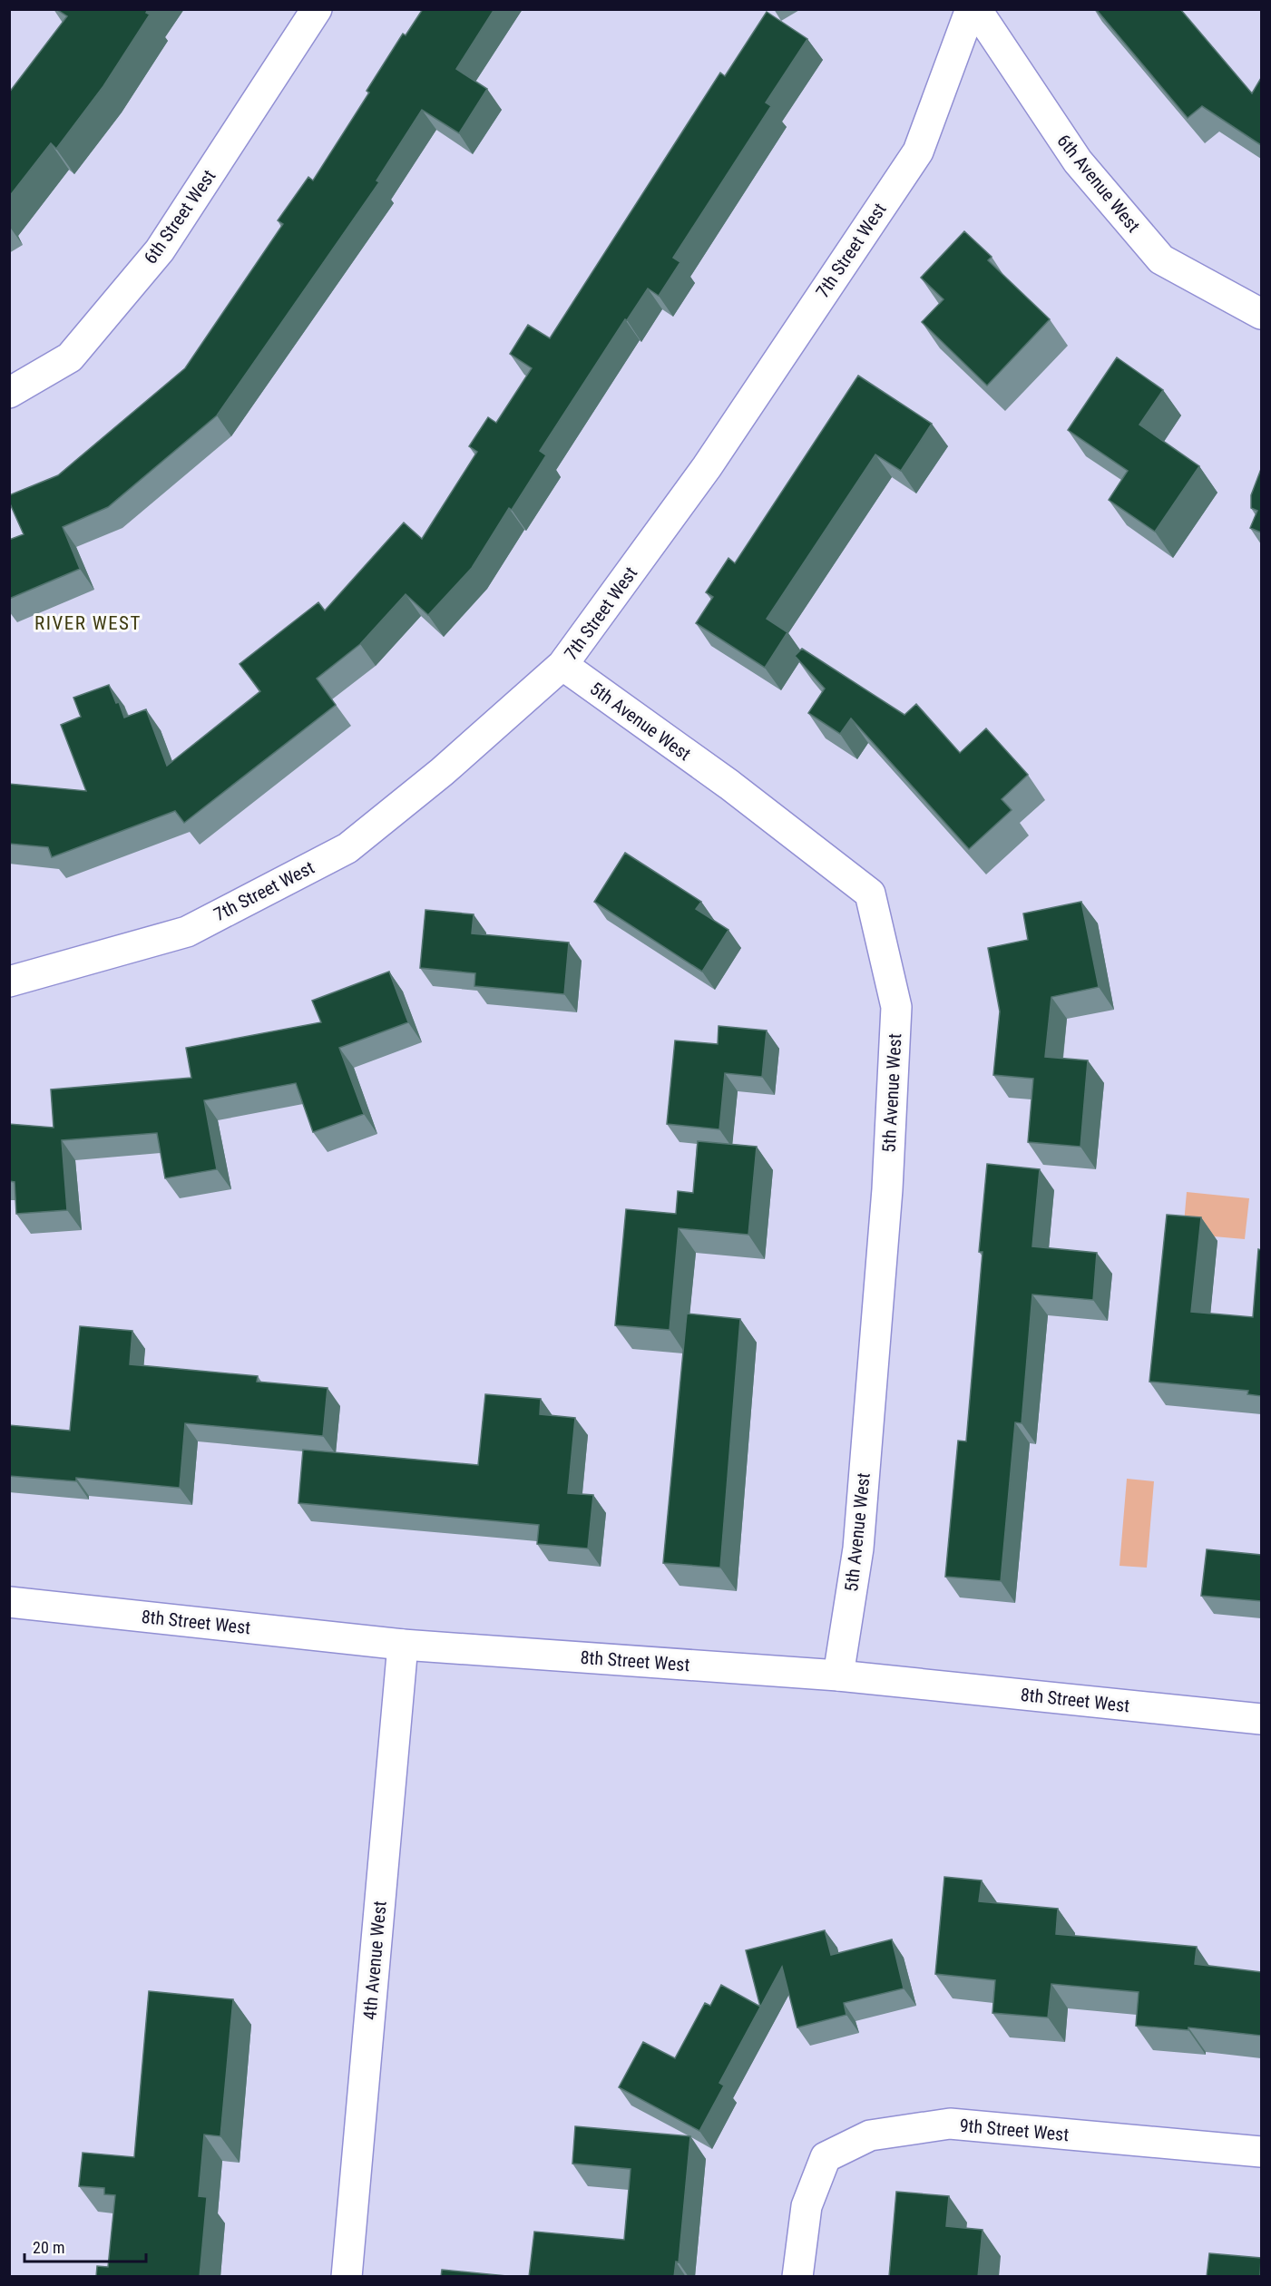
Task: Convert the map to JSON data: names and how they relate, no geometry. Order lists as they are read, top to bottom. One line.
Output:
{"streets":{"street":["6th Avenue West","6th Street West","7th Street West","5th Avenue West","8th Street West","4th Avenue West","9th Street West"]},"crossings":[["7th Street West","5th Avenue West"],["5th Avenue West","8th Street West"],["8th Street West","4th Avenue West"]],"districts":["RIVER WEST"],"scale_bar":"20 m"}
